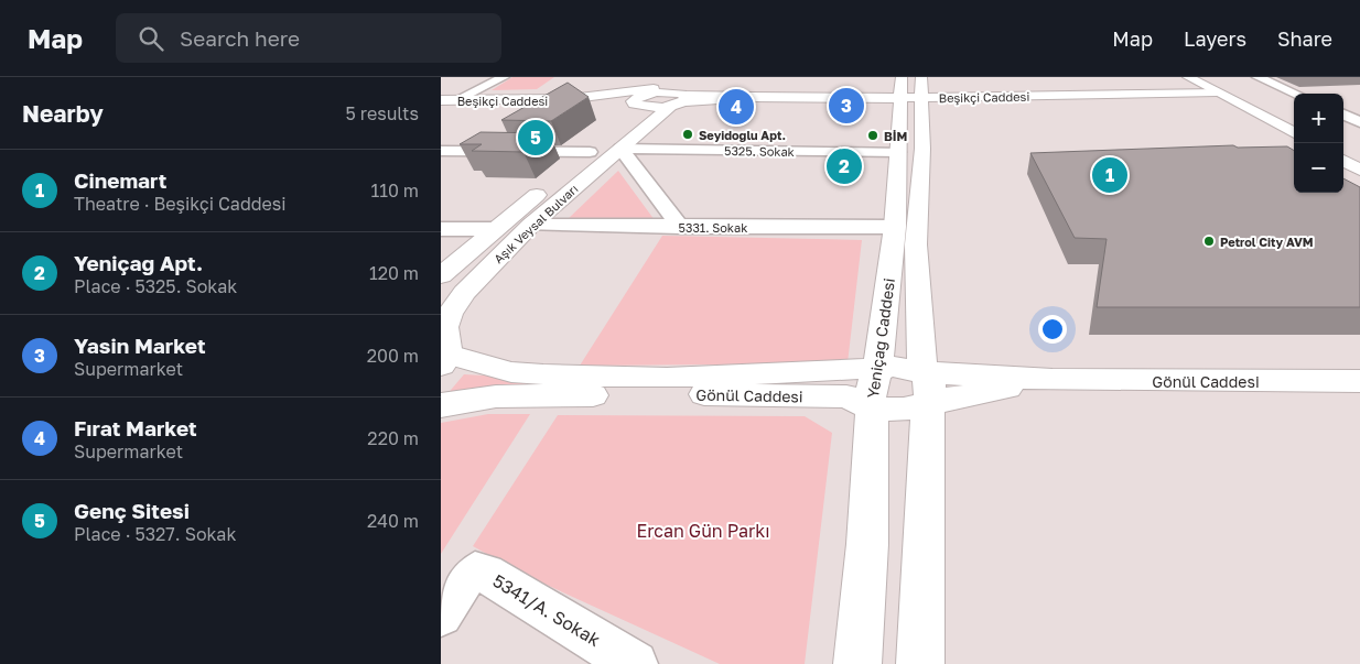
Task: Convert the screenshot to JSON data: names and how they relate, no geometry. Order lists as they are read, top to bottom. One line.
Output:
{"streets":{"main road":["Beşikçi Caddesi","Aşık Veysal Bulvarı","Yeniçağ Caddesi","Gönül Caddesi"],"street":["5325. Sokak","5331. Sokak","5341/A. Sokak"]},"crossings":[["Beşikçi Caddesi","Aşık Veysal Bulvarı"],["Beşikçi Caddesi","Yeniçağ Caddesi"],["5325. Sokak","Aşık Veysal Bulvarı"],["5325. Sokak","Yeniçağ Caddesi"],["Aşık Veysal Bulvarı","5331. Sokak"],["Aşık Veysal Bulvarı","Gönül Caddesi"],["5331. Sokak","Yeniçağ Caddesi"],["Yeniçağ Caddesi","Gönül Caddesi"]],"parks":["Ercan Gün Parkı"],"places":["Seyidoğlu Apt.","BİM","Petrol City AVM"],"page":{"header":"Map","search":"Search here","nav":["Map","Layers","Share"],"heading":["Nearby","5 results"],"pins":["3","4","5","2","1"],"map_buttons":["+","−"],"list":[{"mark":"1","name":"Cinemart","note":"Theatre · Beşikçi Caddesi","value":"110 m"},{"mark":"2","name":"Yeniçağ Apt.","note":"Place · 5325. Sokak","value":"120 m"},{"mark":"3","name":"Yasin Market","note":"Supermarket","value":"200 m"},{"mark":"4","name":"Fırat Market","note":"Supermarket","value":"220 m"},{"mark":"5","name":"Genç Sitesi","note":"Place · 5327. Sokak","value":"240 m"}]}}
